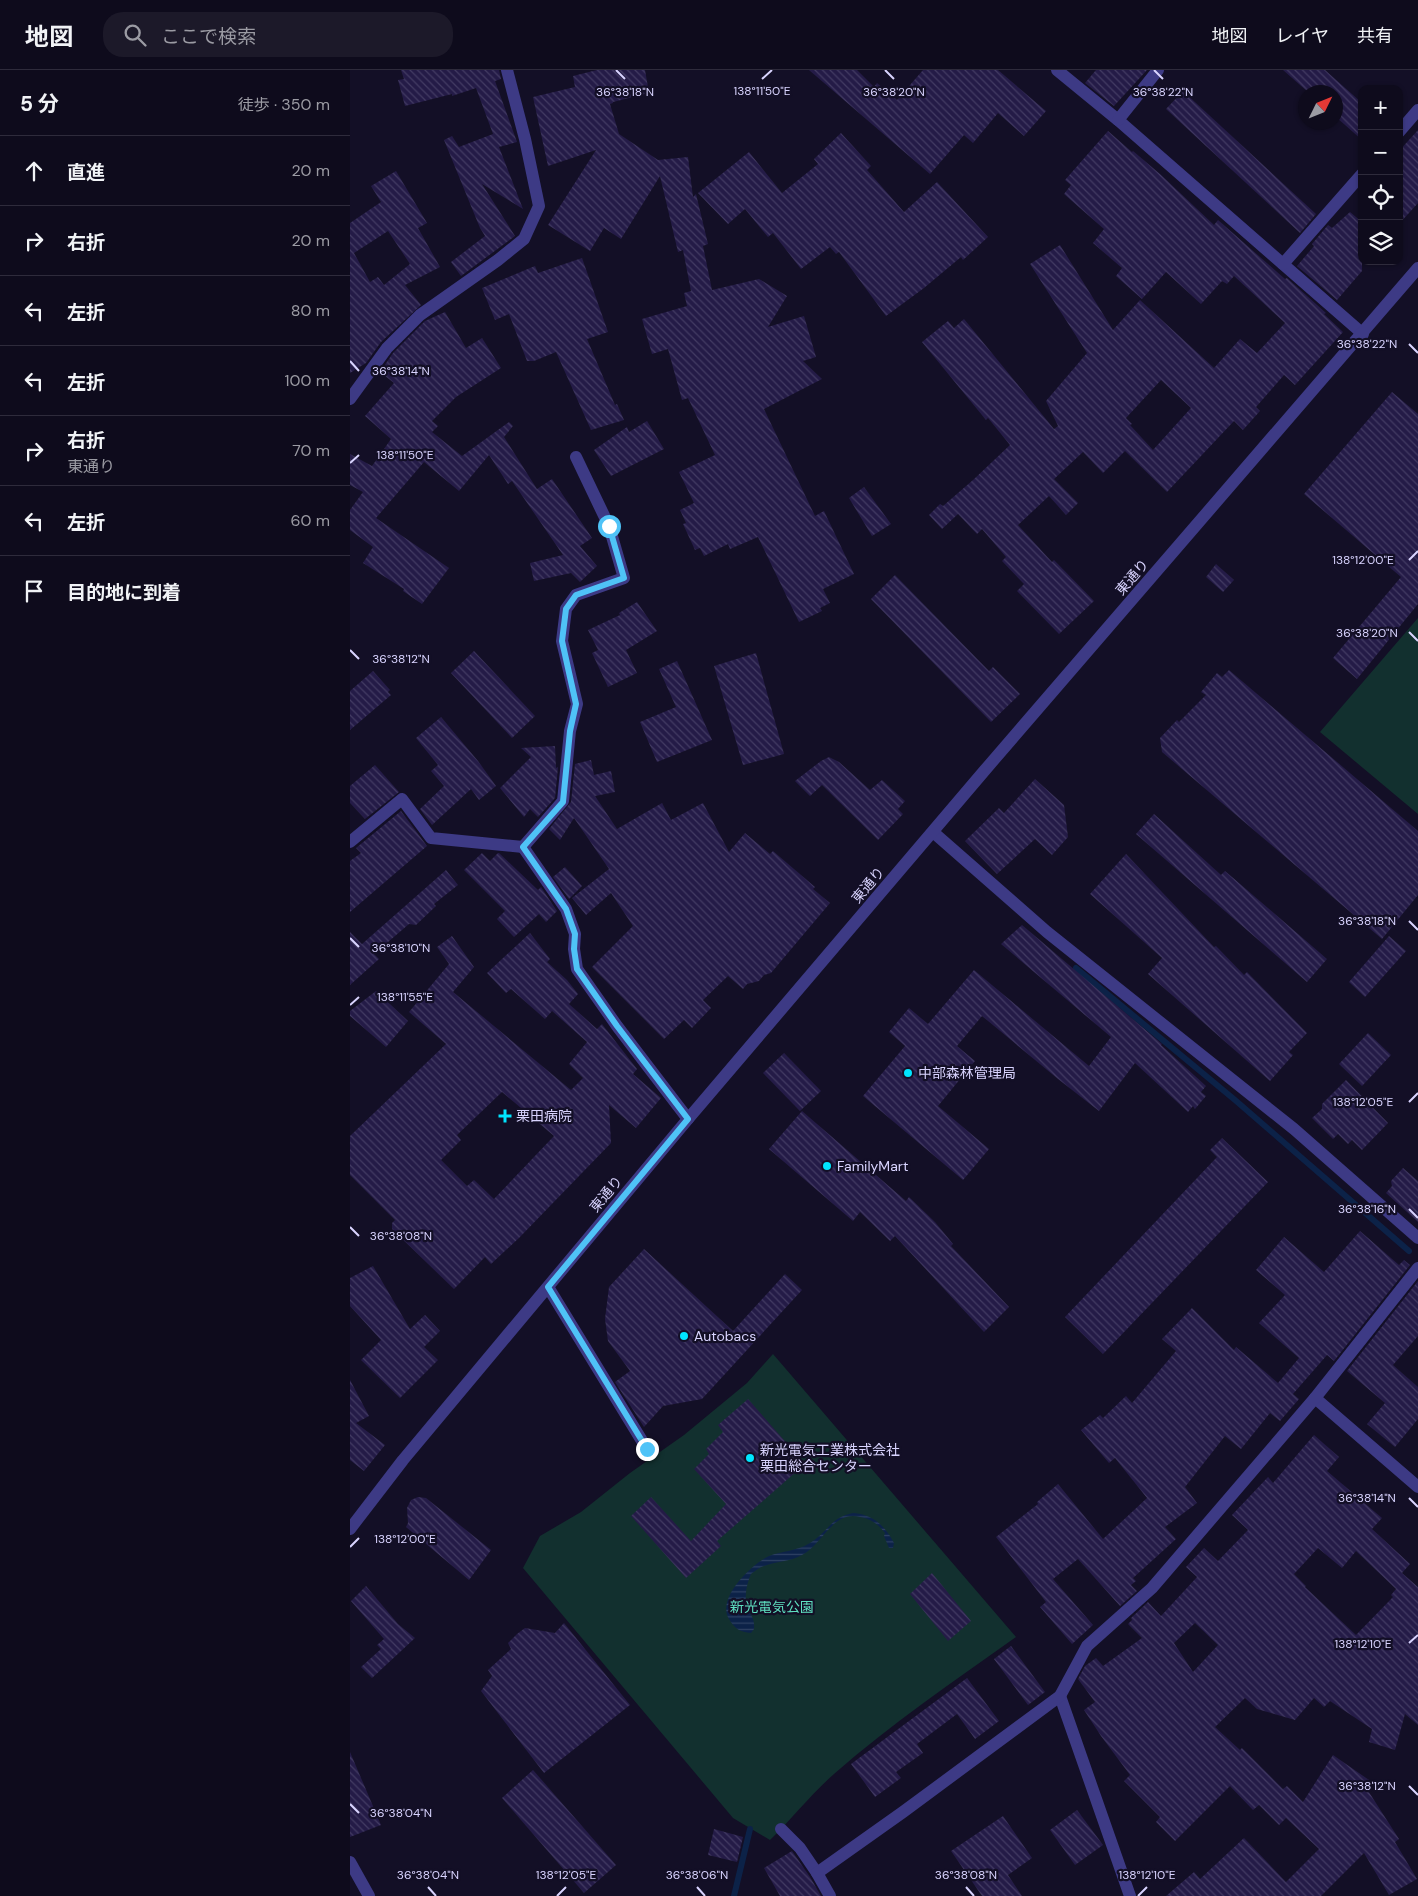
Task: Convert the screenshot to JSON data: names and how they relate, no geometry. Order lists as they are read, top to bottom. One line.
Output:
{"streets":{"street":["東通り"]},"parks":["新光電気公園"],"places":{"other":["中部森林管理局","FamilyMart","Autobacs","新光電気工業株式会社 栗田総合センター"],"health":["栗田病院"]},"north":"top right","page":{"header":"地図","search":"ここで検索","nav":["地図","レイヤ","共有"],"heading":["5 分","徒歩 · 350 m"],"map_buttons":["+","−"],"list":[["直進","20 m"],["右折","20 m"],["左折","80 m"],["左折","100 m"],["右折","東通り","70 m"],["左折","60 m"],"目的地に到着"]},"coordinates":["138°11'50\"E","36°38'18\"N","36°38'20\"N","36°38'22\"N","36°38'14\"N","138°12'00\"E","36°38'12\"N","36°38'10\"N","138°11'55\"E","138°12'05\"E","36°38'16\"N","36°38'08\"N","138°12'10\"E","36°38'04\"N","36°38'06\"N"]}
